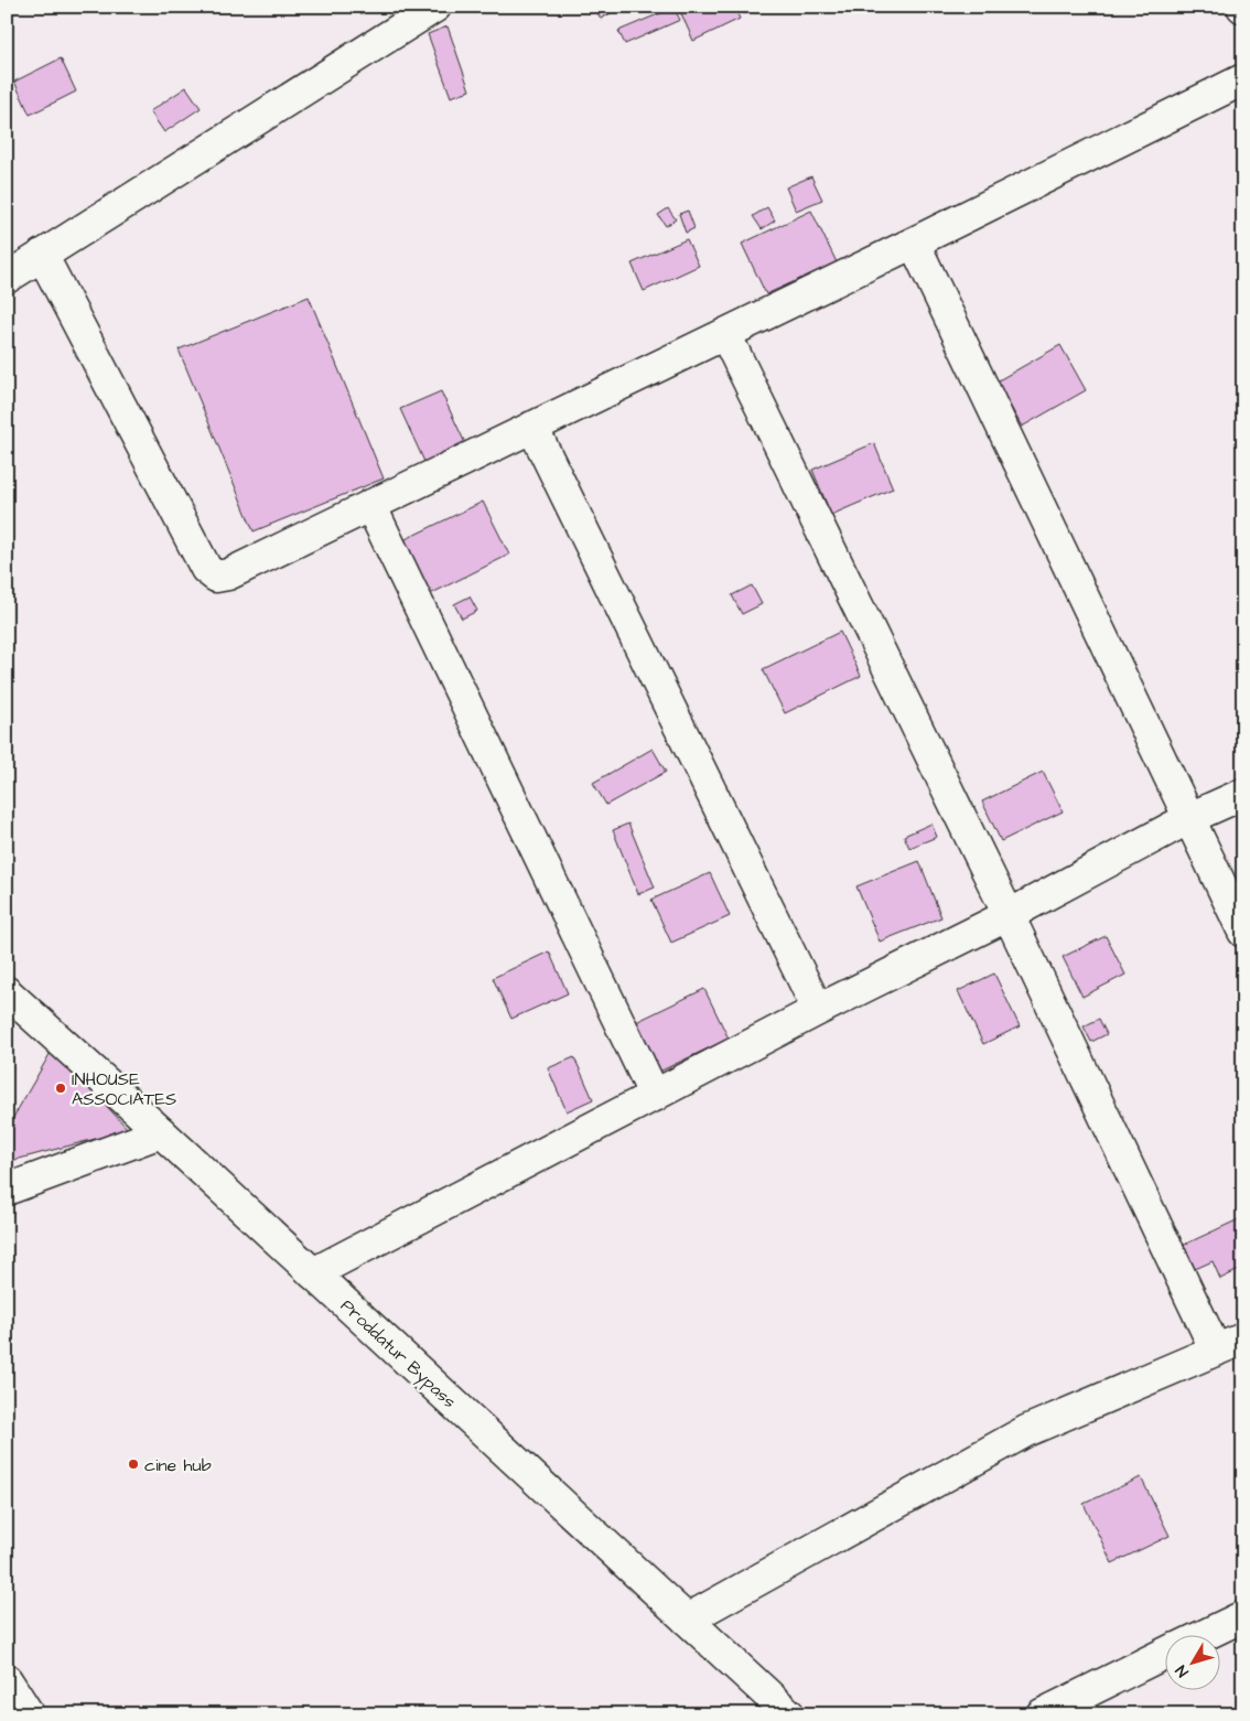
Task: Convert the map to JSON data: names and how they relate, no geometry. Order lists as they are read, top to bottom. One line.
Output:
{"streets":{"main road":["Proddatur Bypass"]},"places":["INHOUSE ASSOCIATES","cine hub"],"north":"bottom left"}
